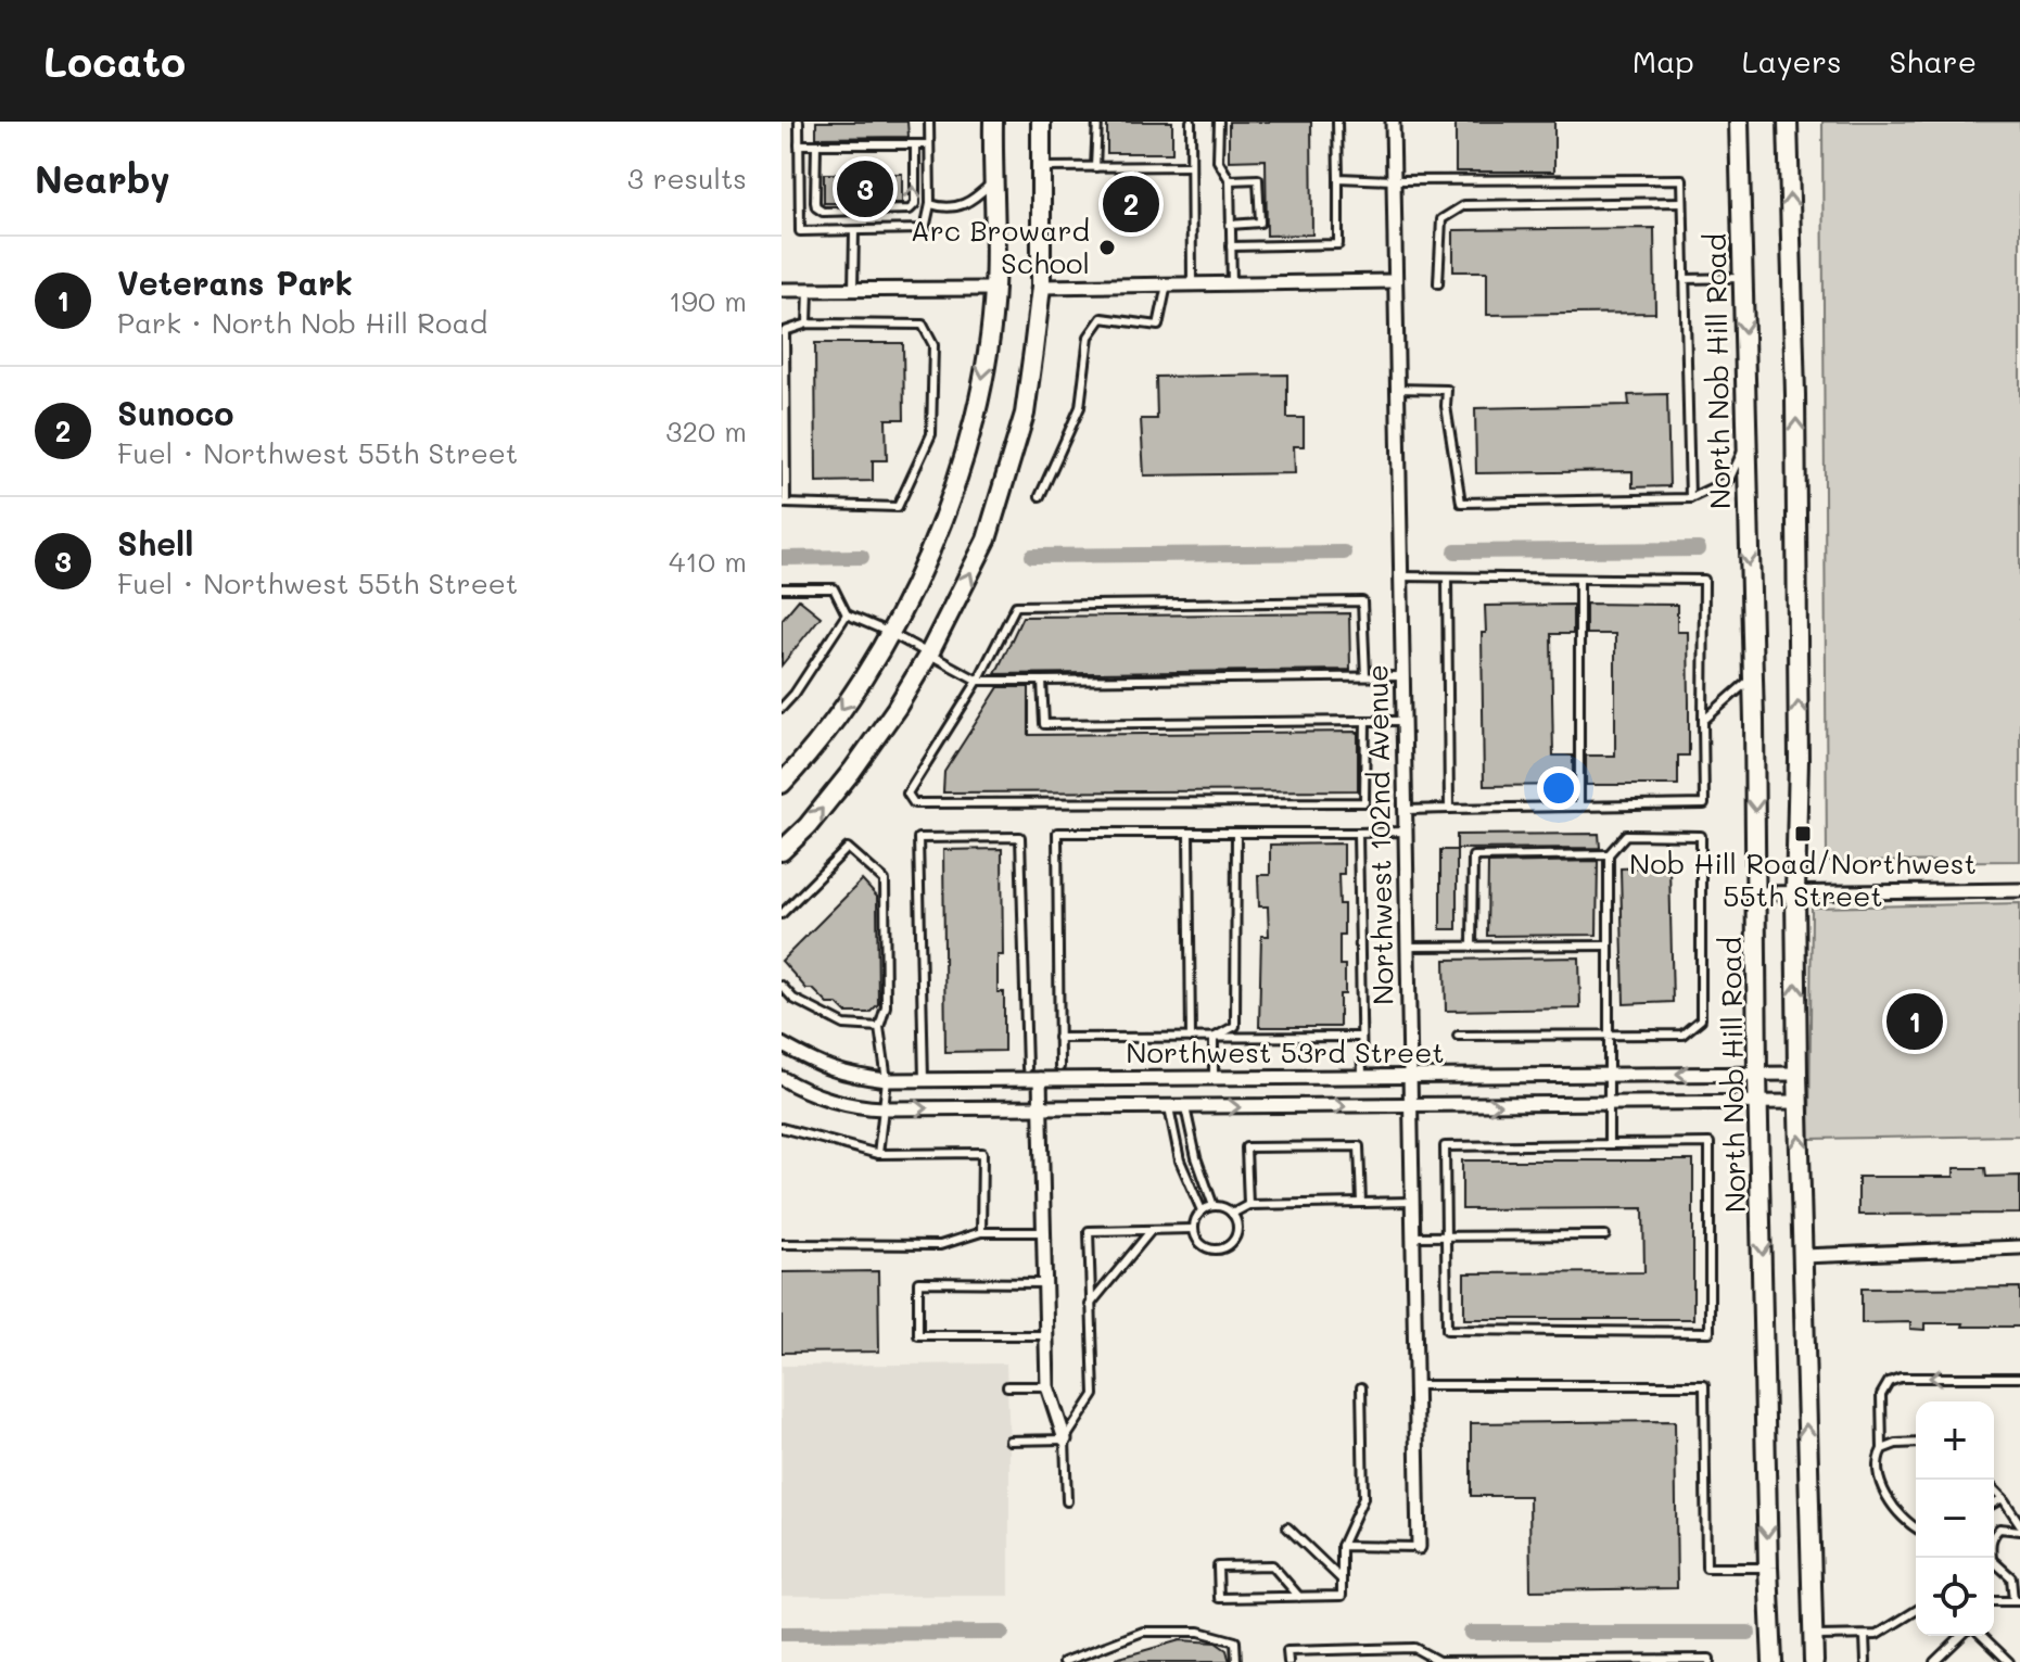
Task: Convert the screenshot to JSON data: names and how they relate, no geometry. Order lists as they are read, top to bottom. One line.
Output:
{"streets":{"main road":["North Nob Hill Road"],"street":["Northwest 102nd Avenue","Northwest 53rd Street"]},"crossings":[["North Nob Hill Road","Northwest 53rd Street"],["Northwest 102nd Avenue","Northwest 53rd Street"]],"places":{"other":["Arc Broward School"],"transit":["Nob Hill Road/Northwest 55th Street"]},"page":{"header":"Locato","nav":["Map","Layers","Share"],"heading":["Nearby","3 results"],"pins":["3","2","1"],"list":[{"mark":"1","name":"Veterans Park","note":"Park · North Nob Hill Road","value":"190 m"},{"mark":"2","name":"Sunoco","note":"Fuel · Northwest 55th Street","value":"320 m"},{"mark":"3","name":"Shell","note":"Fuel · Northwest 55th Street","value":"410 m"}],"map_buttons":["+","−"]}}
